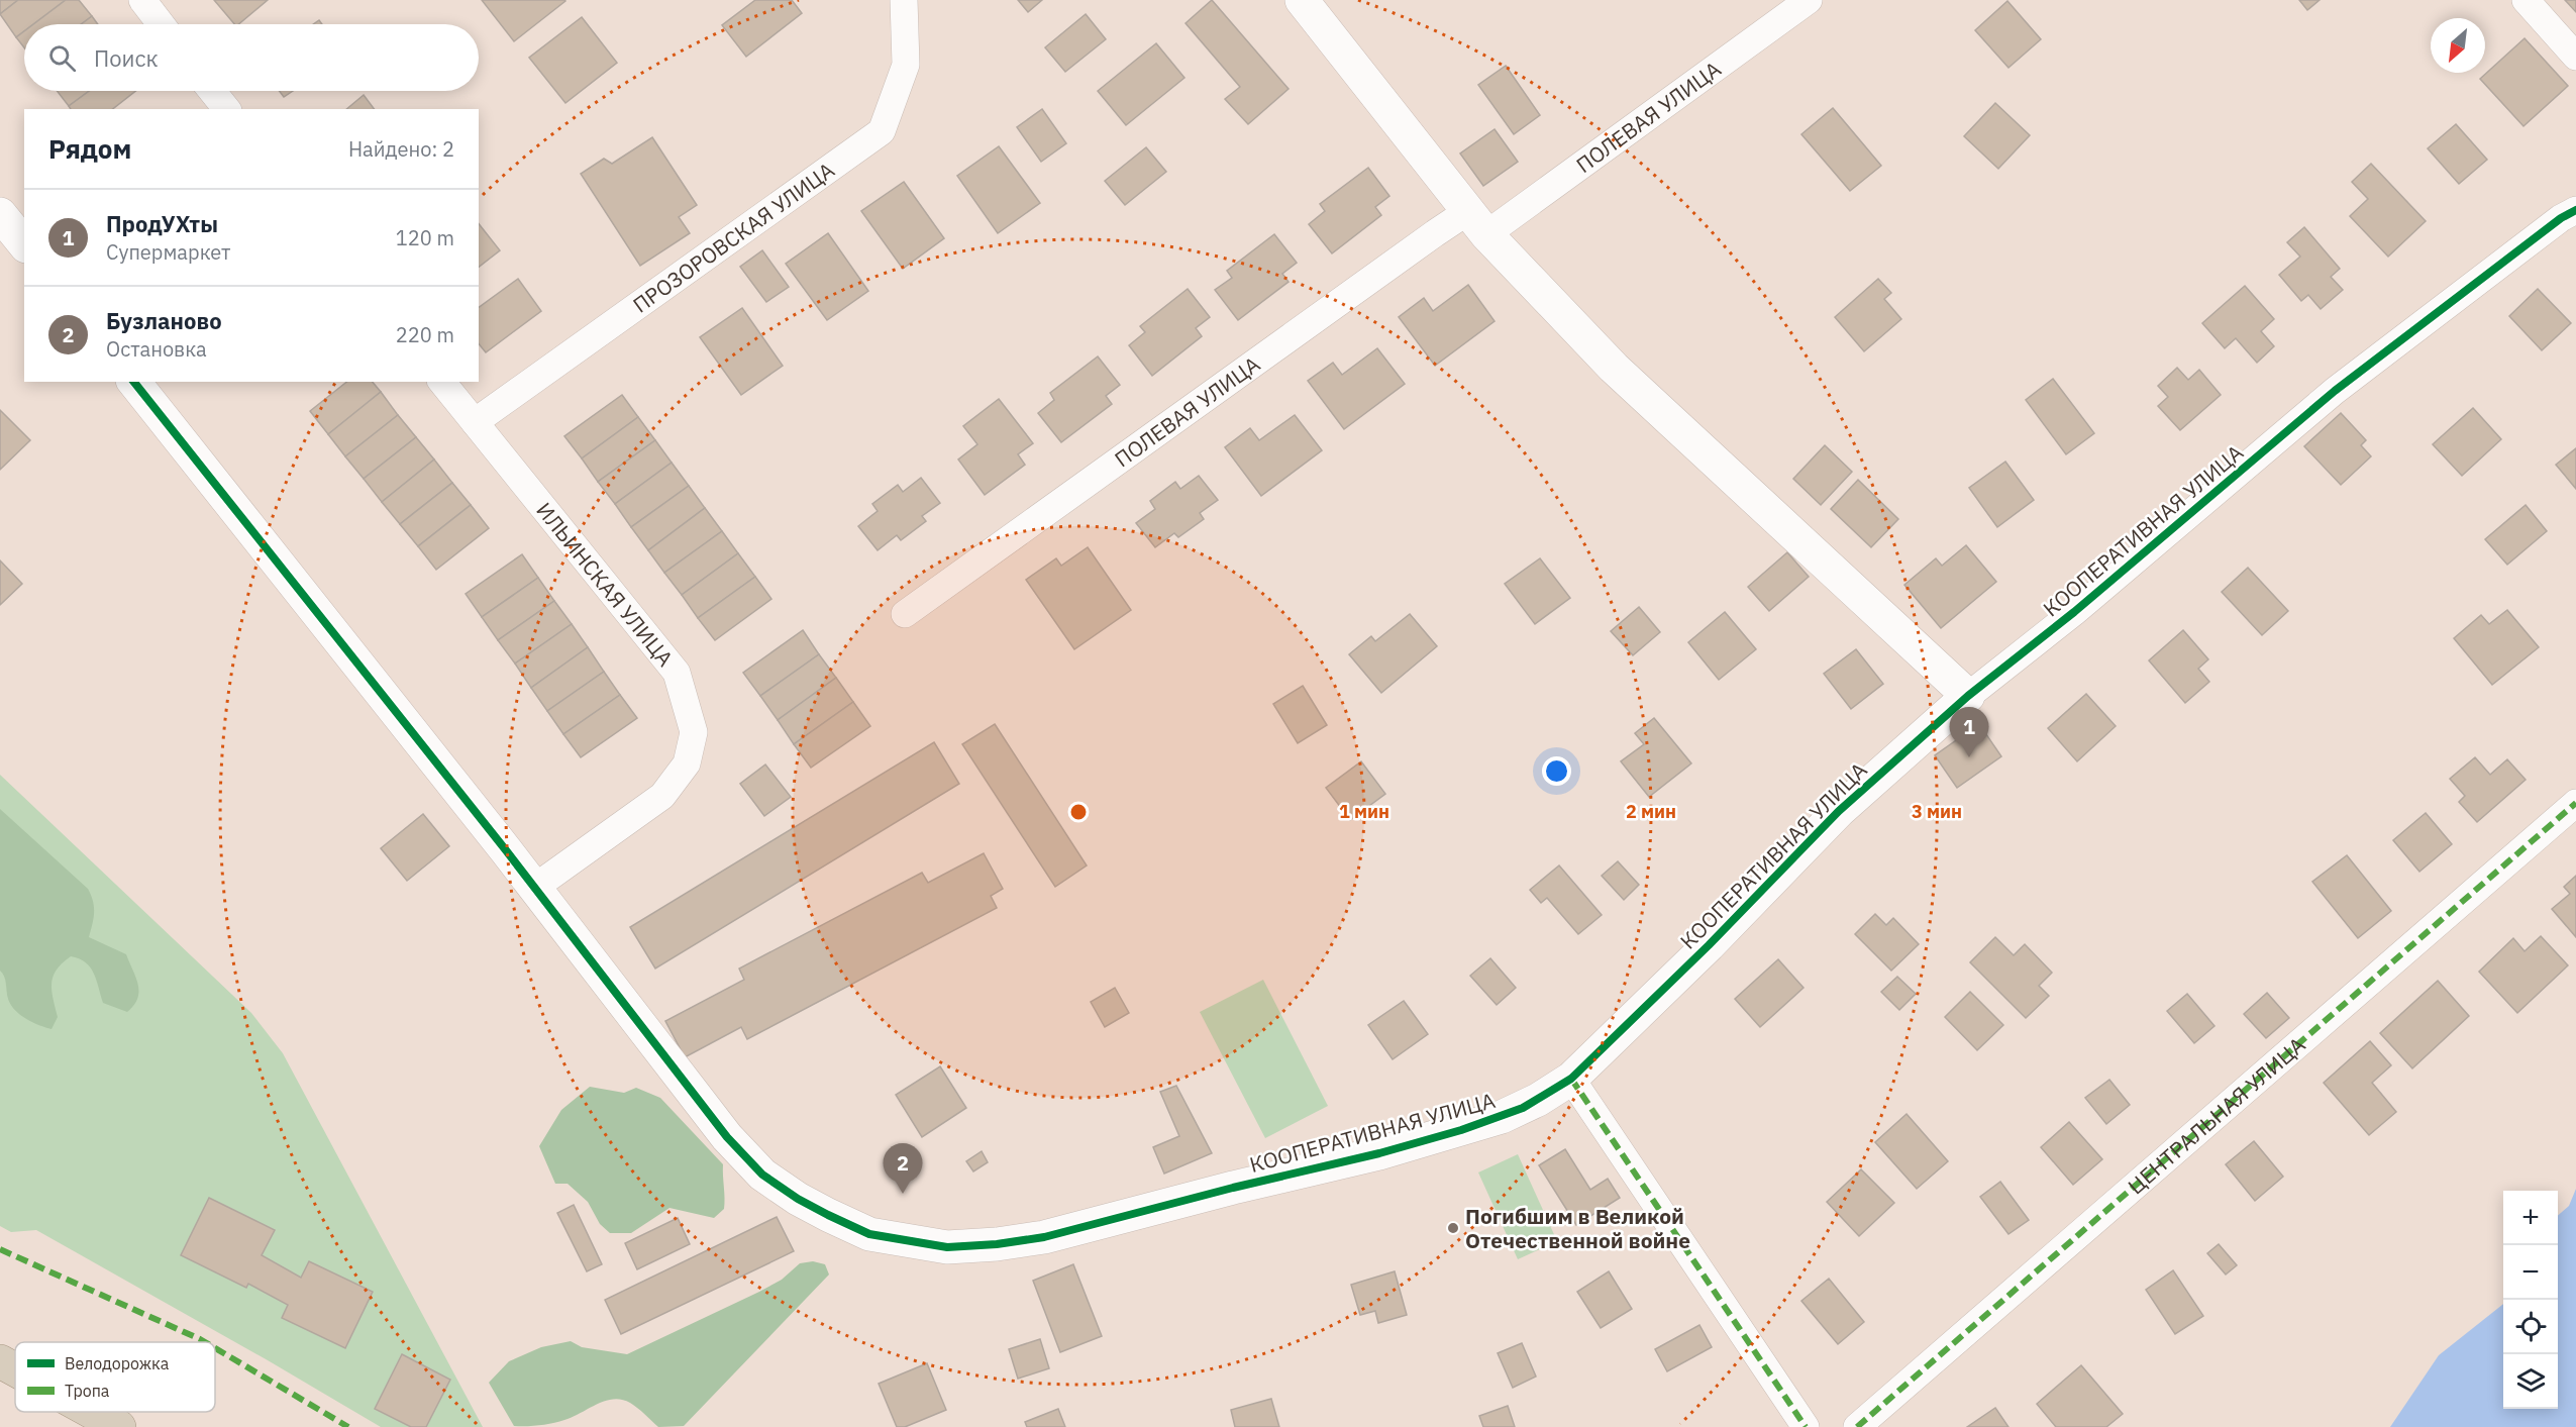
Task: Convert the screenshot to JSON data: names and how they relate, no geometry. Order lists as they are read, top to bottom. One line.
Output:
{"streets":{"street":["ПОЛЕВАЯ УЛИЦА","ПРОЗОРОВСКАЯ УЛИЦА","КООПЕРАТИВНАЯ УЛИЦА","ИЛЬИНСКАЯ УЛИЦА","ЦЕНТРАЛЬНАЯ УЛИЦА"]},"crossings":[["ПРОЗОРОВСКАЯ УЛИЦА","ИЛЬИНСКАЯ УЛИЦА"],["КООПЕРАТИВНАЯ УЛИЦА","ИЛЬИНСКАЯ УЛИЦА"]],"places":["Погибшим в Великой Отечественной войне"],"legend":["Велодорожка","Тропа"],"north":"bottom left","page":{"search":"Поиск","heading":["Рядом","Найдено: 2"],"list":[{"mark":"1","name":"ПродУХты","note":"Супермаркет","value":"120 m"},{"mark":"2","name":"Бузланово","note":"Остановка","value":"220 m"}],"pins":["1","2"],"map_buttons":["+","−"]},"rings":["1 мин","2 мин","3 мин"]}
